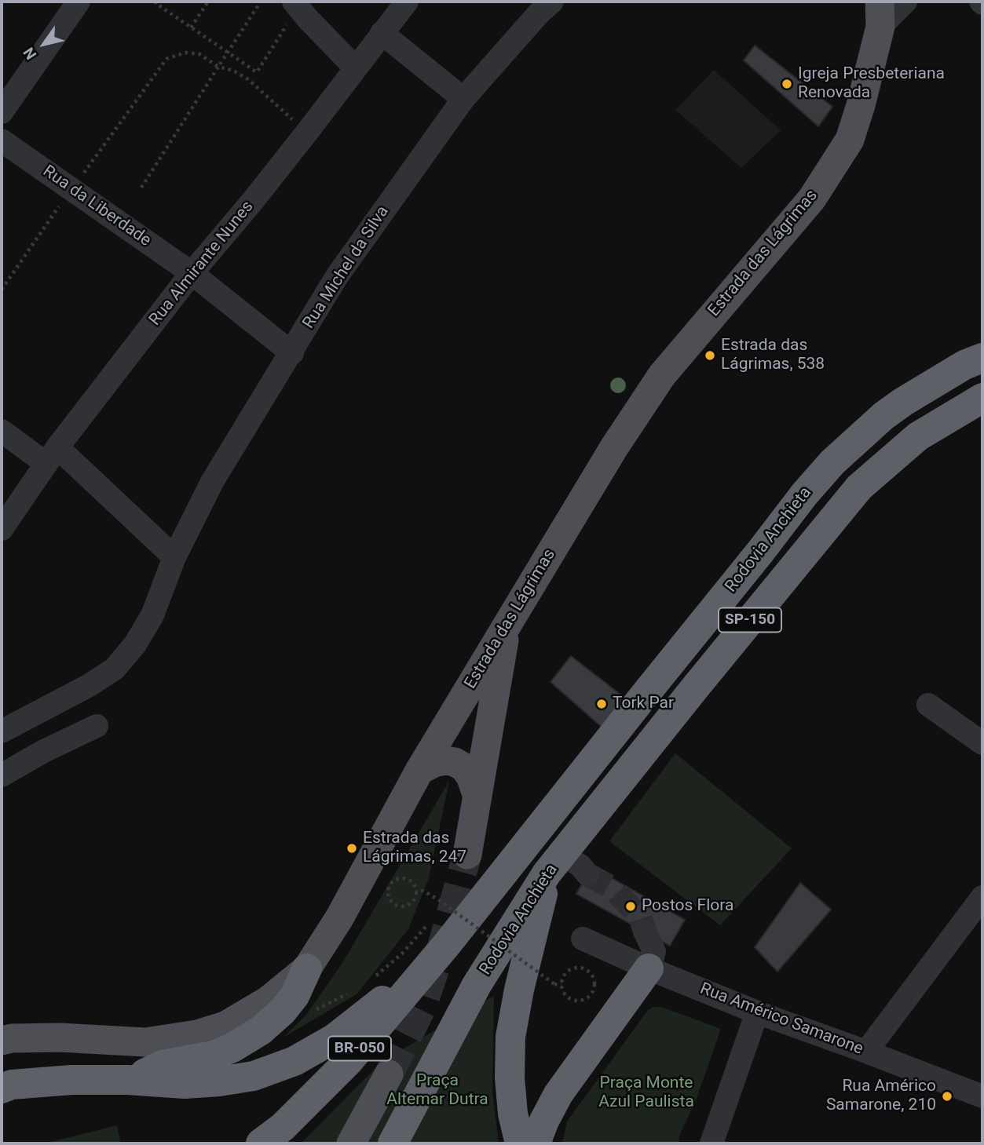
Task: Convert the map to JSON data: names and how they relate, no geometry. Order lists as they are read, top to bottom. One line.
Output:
{"streets":{"highway":["Rodovia Anchieta","SP-150","BR-050"],"main road":["Estrada das Lágrimas"],"street":["Rua da Liberdade","Rua Almirante Nunes","Rua Michel da Silva","Rua Américo Samarone"]},"crossings":[["Rua da Liberdade","Rua Almirante Nunes"],["Rua da Liberdade","Rua Michel da Silva"],["Rodovia Anchieta","BR-050"]],"parks":["Praça Altemar Dutra","Praça Monte Azul Paulista"],"places":["Igreja Presbeteriana Renovada","Estrada das Lágrimas, 538","Tork Par","Estrada das Lágrimas, 247","Postos Flora","Rua Américo Samarone, 210"],"north":"bottom left"}
